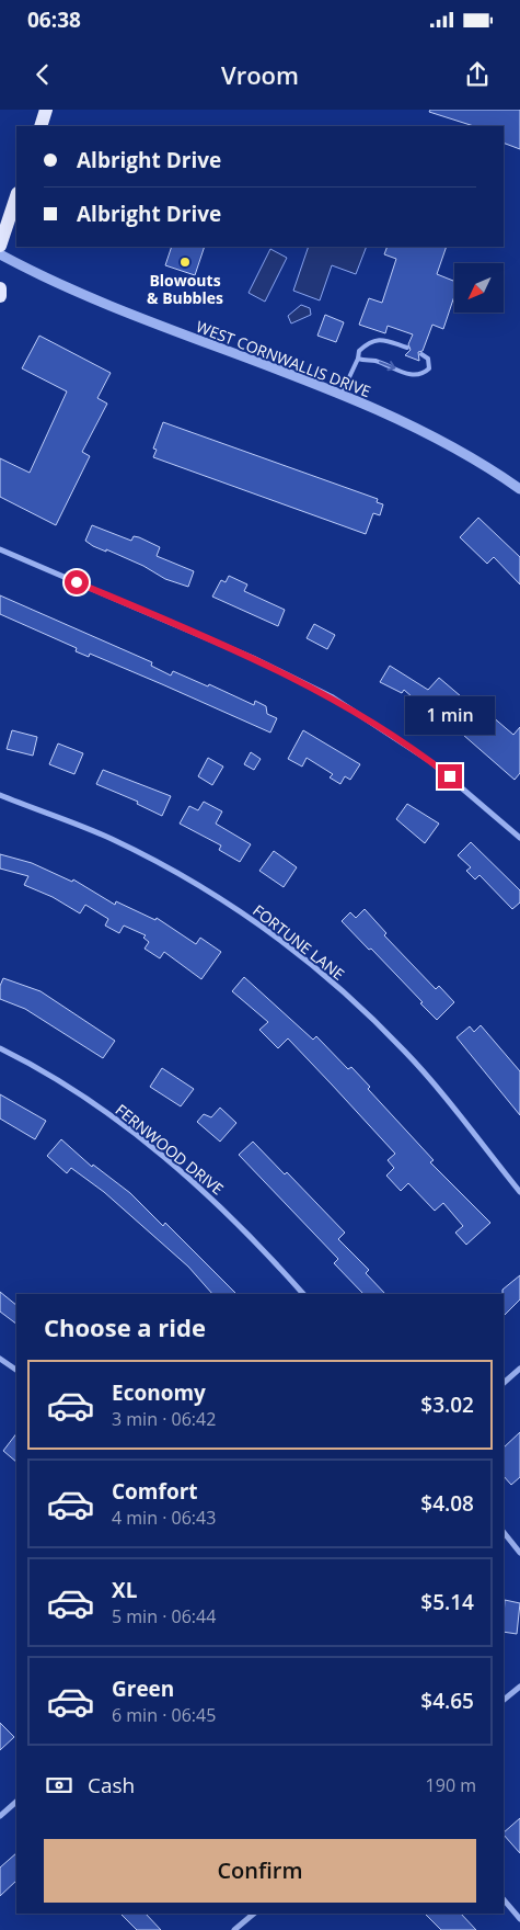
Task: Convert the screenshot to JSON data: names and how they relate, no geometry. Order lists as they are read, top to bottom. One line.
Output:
{"streets":{"street":["WEST CORNWALLIS DRIVE","FORTUNE LANE","FERNWOOD DRIVE"]},"places":["Blowouts & Bubbles"],"north":"bottom left","page":{"status":"06:38","header":"Vroom","banner":["Albright Drive","Albright Drive"],"bubble":"1 min","heading":"Choose a ride","list":[{"name":"Economy","note":"3 min · 06:42","value":"$3.02"},{"name":"Comfort","note":"4 min · 06:43","value":"$4.08"},{"name":"XL","note":"5 min · 06:44","value":"$5.14"},{"name":"Green","note":"6 min · 06:45","value":"$4.65"}],"pay":["Cash","190 m"],"buttons":"Confirm"}}
